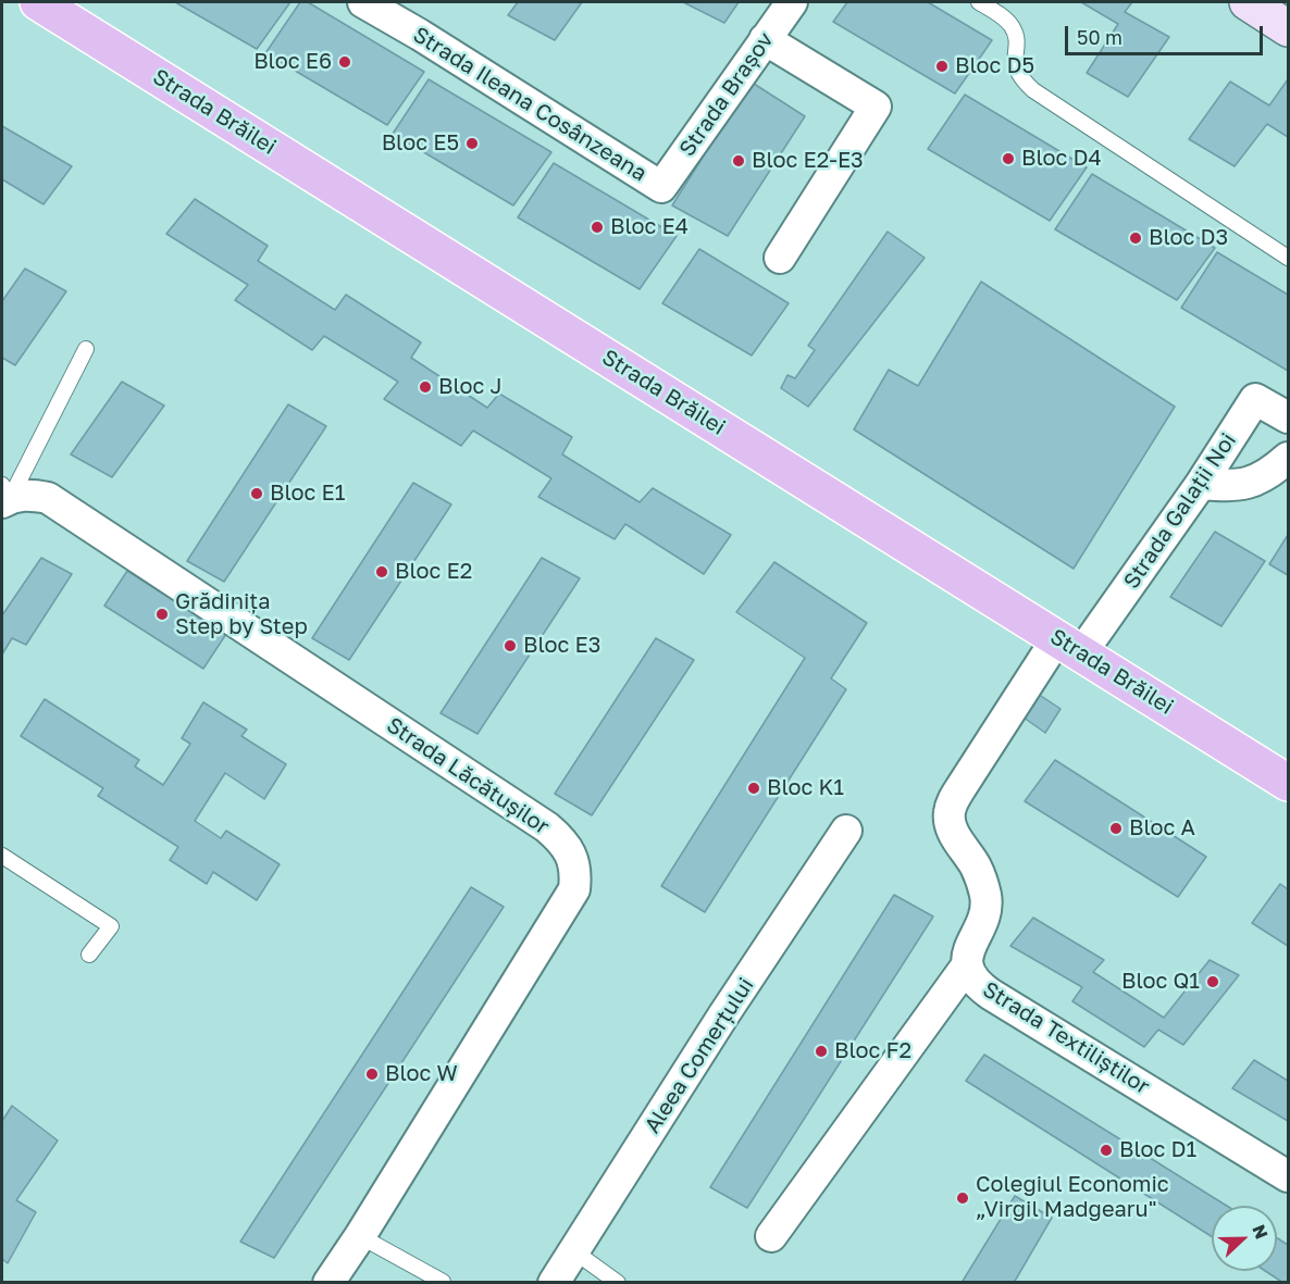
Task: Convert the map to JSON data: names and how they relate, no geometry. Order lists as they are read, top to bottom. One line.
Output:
{"streets":{"main road":["Strada Brăilei"],"street":["Strada Brașov","Strada Ileana Cosânzeana","Strada Galații Noi","Strada Lăcătușilor","Strada Textiliștilor","Aleea Comerțului"]},"crossings":[["Strada Brașov","Strada Ileana Cosânzeana"],["Strada Brăilei","Strada Galații Noi"],["Strada Brăilei","Strada Textiliștilor"],["Strada Galații Noi","Strada Textiliștilor"]],"places":["Bloc E6","Bloc D5","Bloc E5","Bloc D4","Bloc E2-E3","Bloc E4","Bloc D3","Bloc J","Bloc E1","Bloc E2","Grădinița Step by Step","Bloc E3","Bloc K1","Bloc A","Bloc Q1","Bloc F2","Bloc W","Bloc D1","Colegiul Economic „Virgil Madgearu\""],"scale_bar":"50 m","north":"right"}
